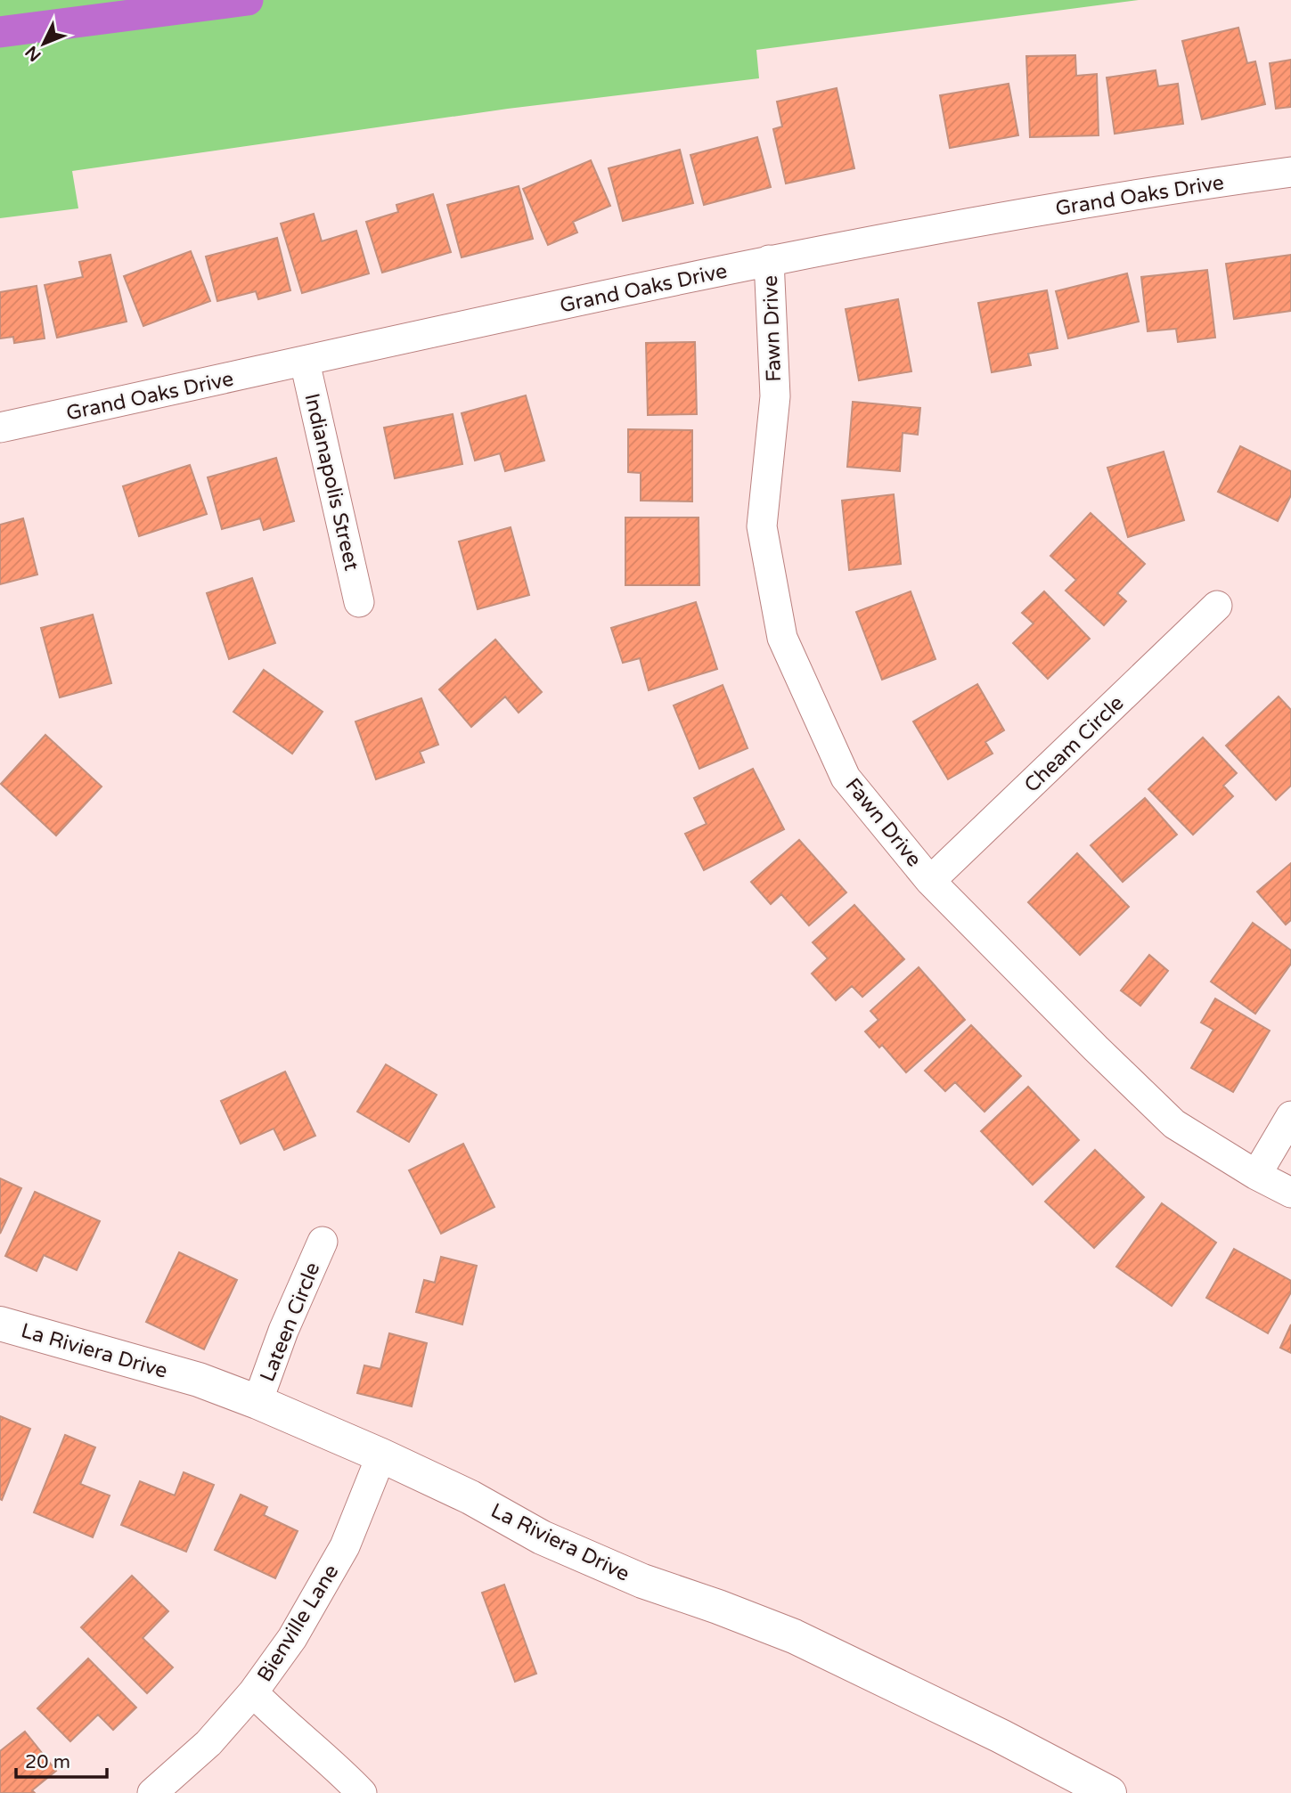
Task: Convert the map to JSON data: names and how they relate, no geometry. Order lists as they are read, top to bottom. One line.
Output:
{"streets":{"street":["Grand Oaks Drive","Fawn Drive","Indianapolis Street","Cheam Circle","Lateen Circle","La Riviera Drive","Bienville Lane"]},"crossings":[["Grand Oaks Drive","Fawn Drive"],["Grand Oaks Drive","Indianapolis Street"],["Fawn Drive","Cheam Circle"],["Lateen Circle","La Riviera Drive"],["La Riviera Drive","Bienville Lane"]],"scale_bar":"20 m","north":"bottom left"}
